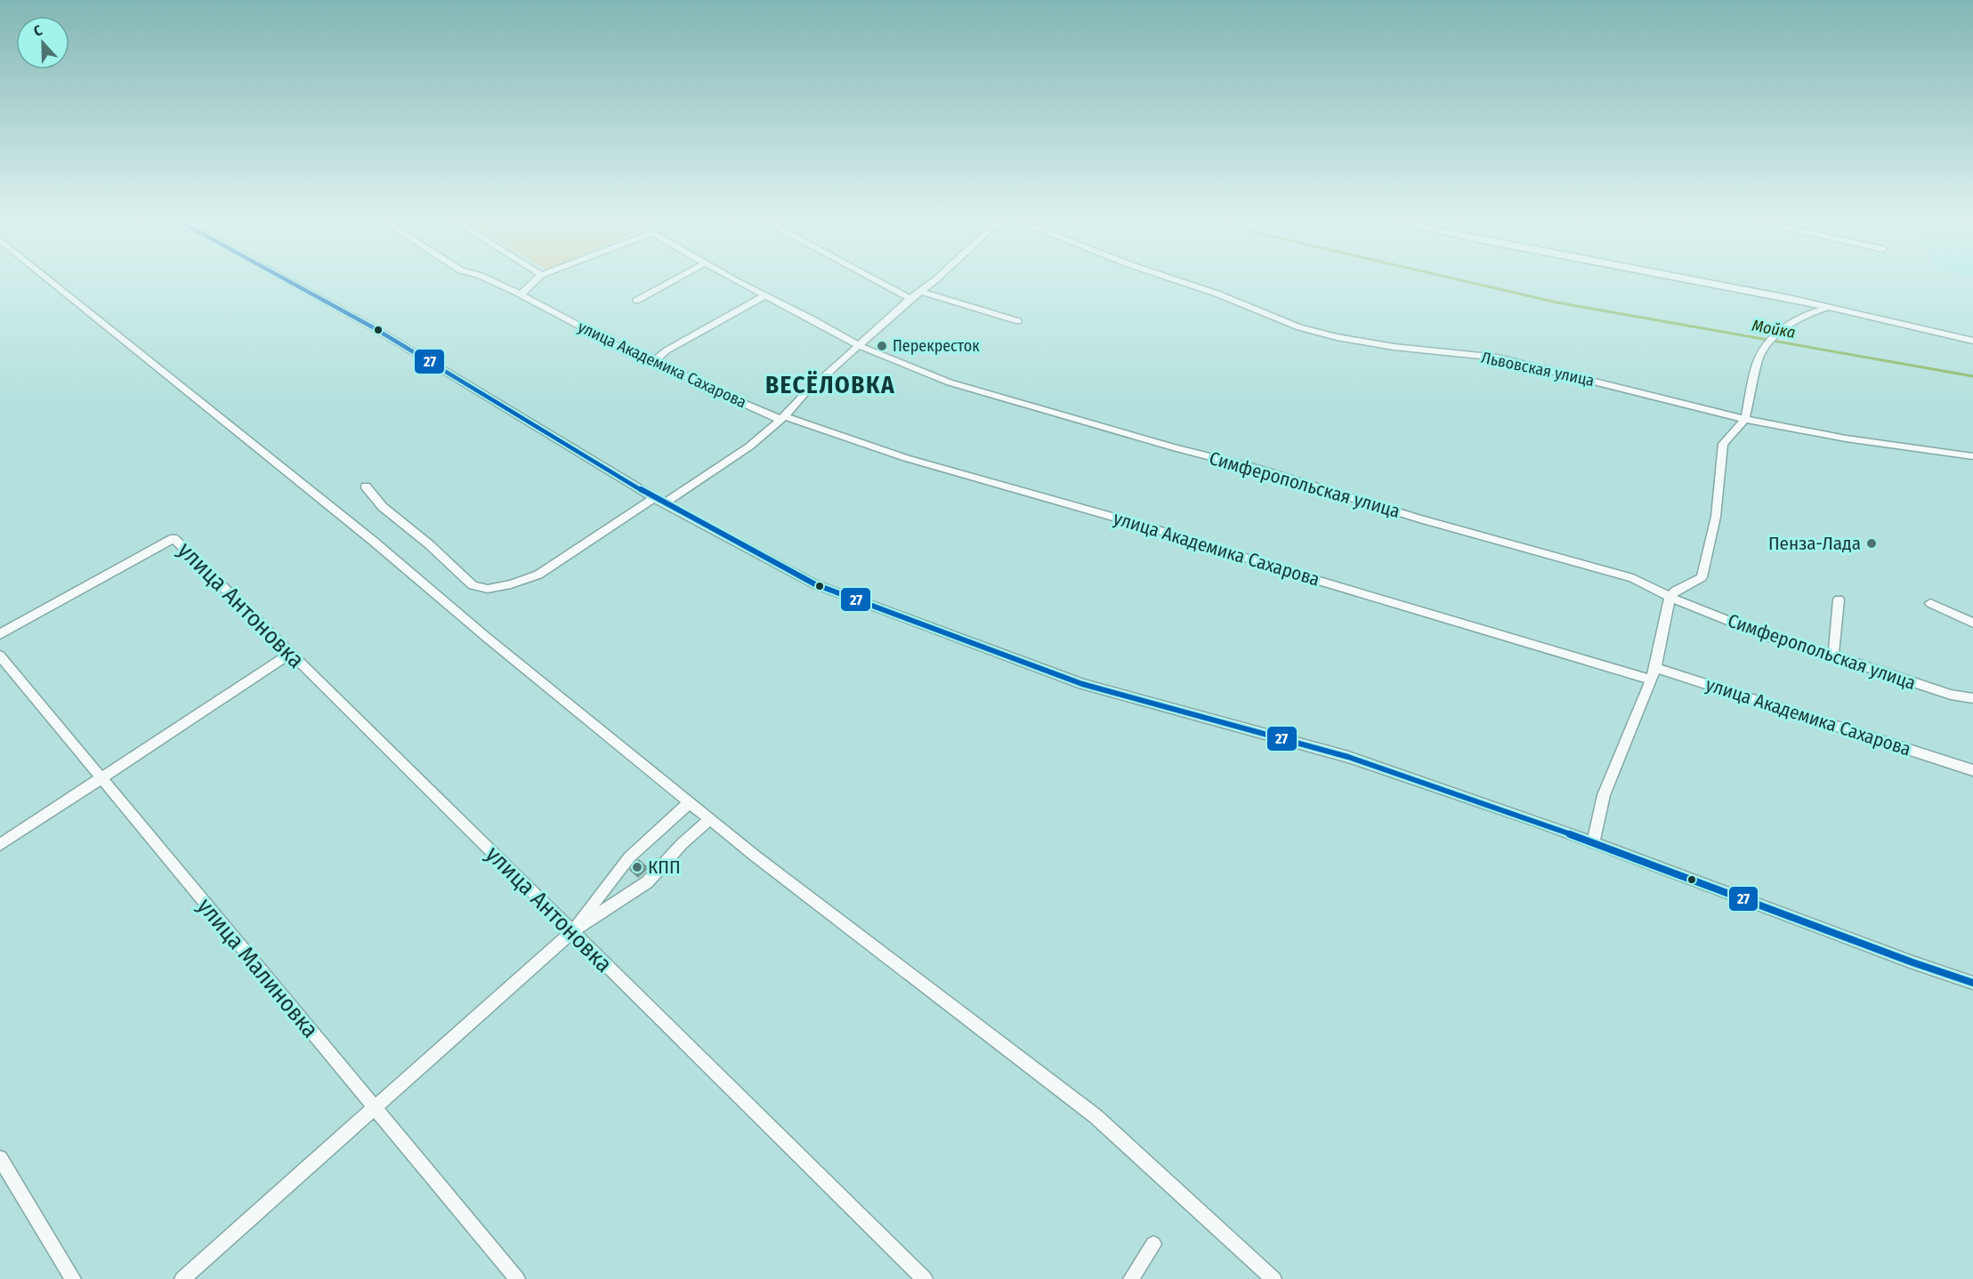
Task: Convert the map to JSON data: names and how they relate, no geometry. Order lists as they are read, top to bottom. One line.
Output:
{"streets":{"street":["улица Академика Сахарова","Львовская улица","Симферопольская улица","улица Антоновка","улица Малиновка"]},"districts":["ВЕСЁЛОВКА"],"water":["Мойка"],"places":["Перекресток","Пенза-Лада","КПП"],"lines":["transit line 27"],"north":"top"}
